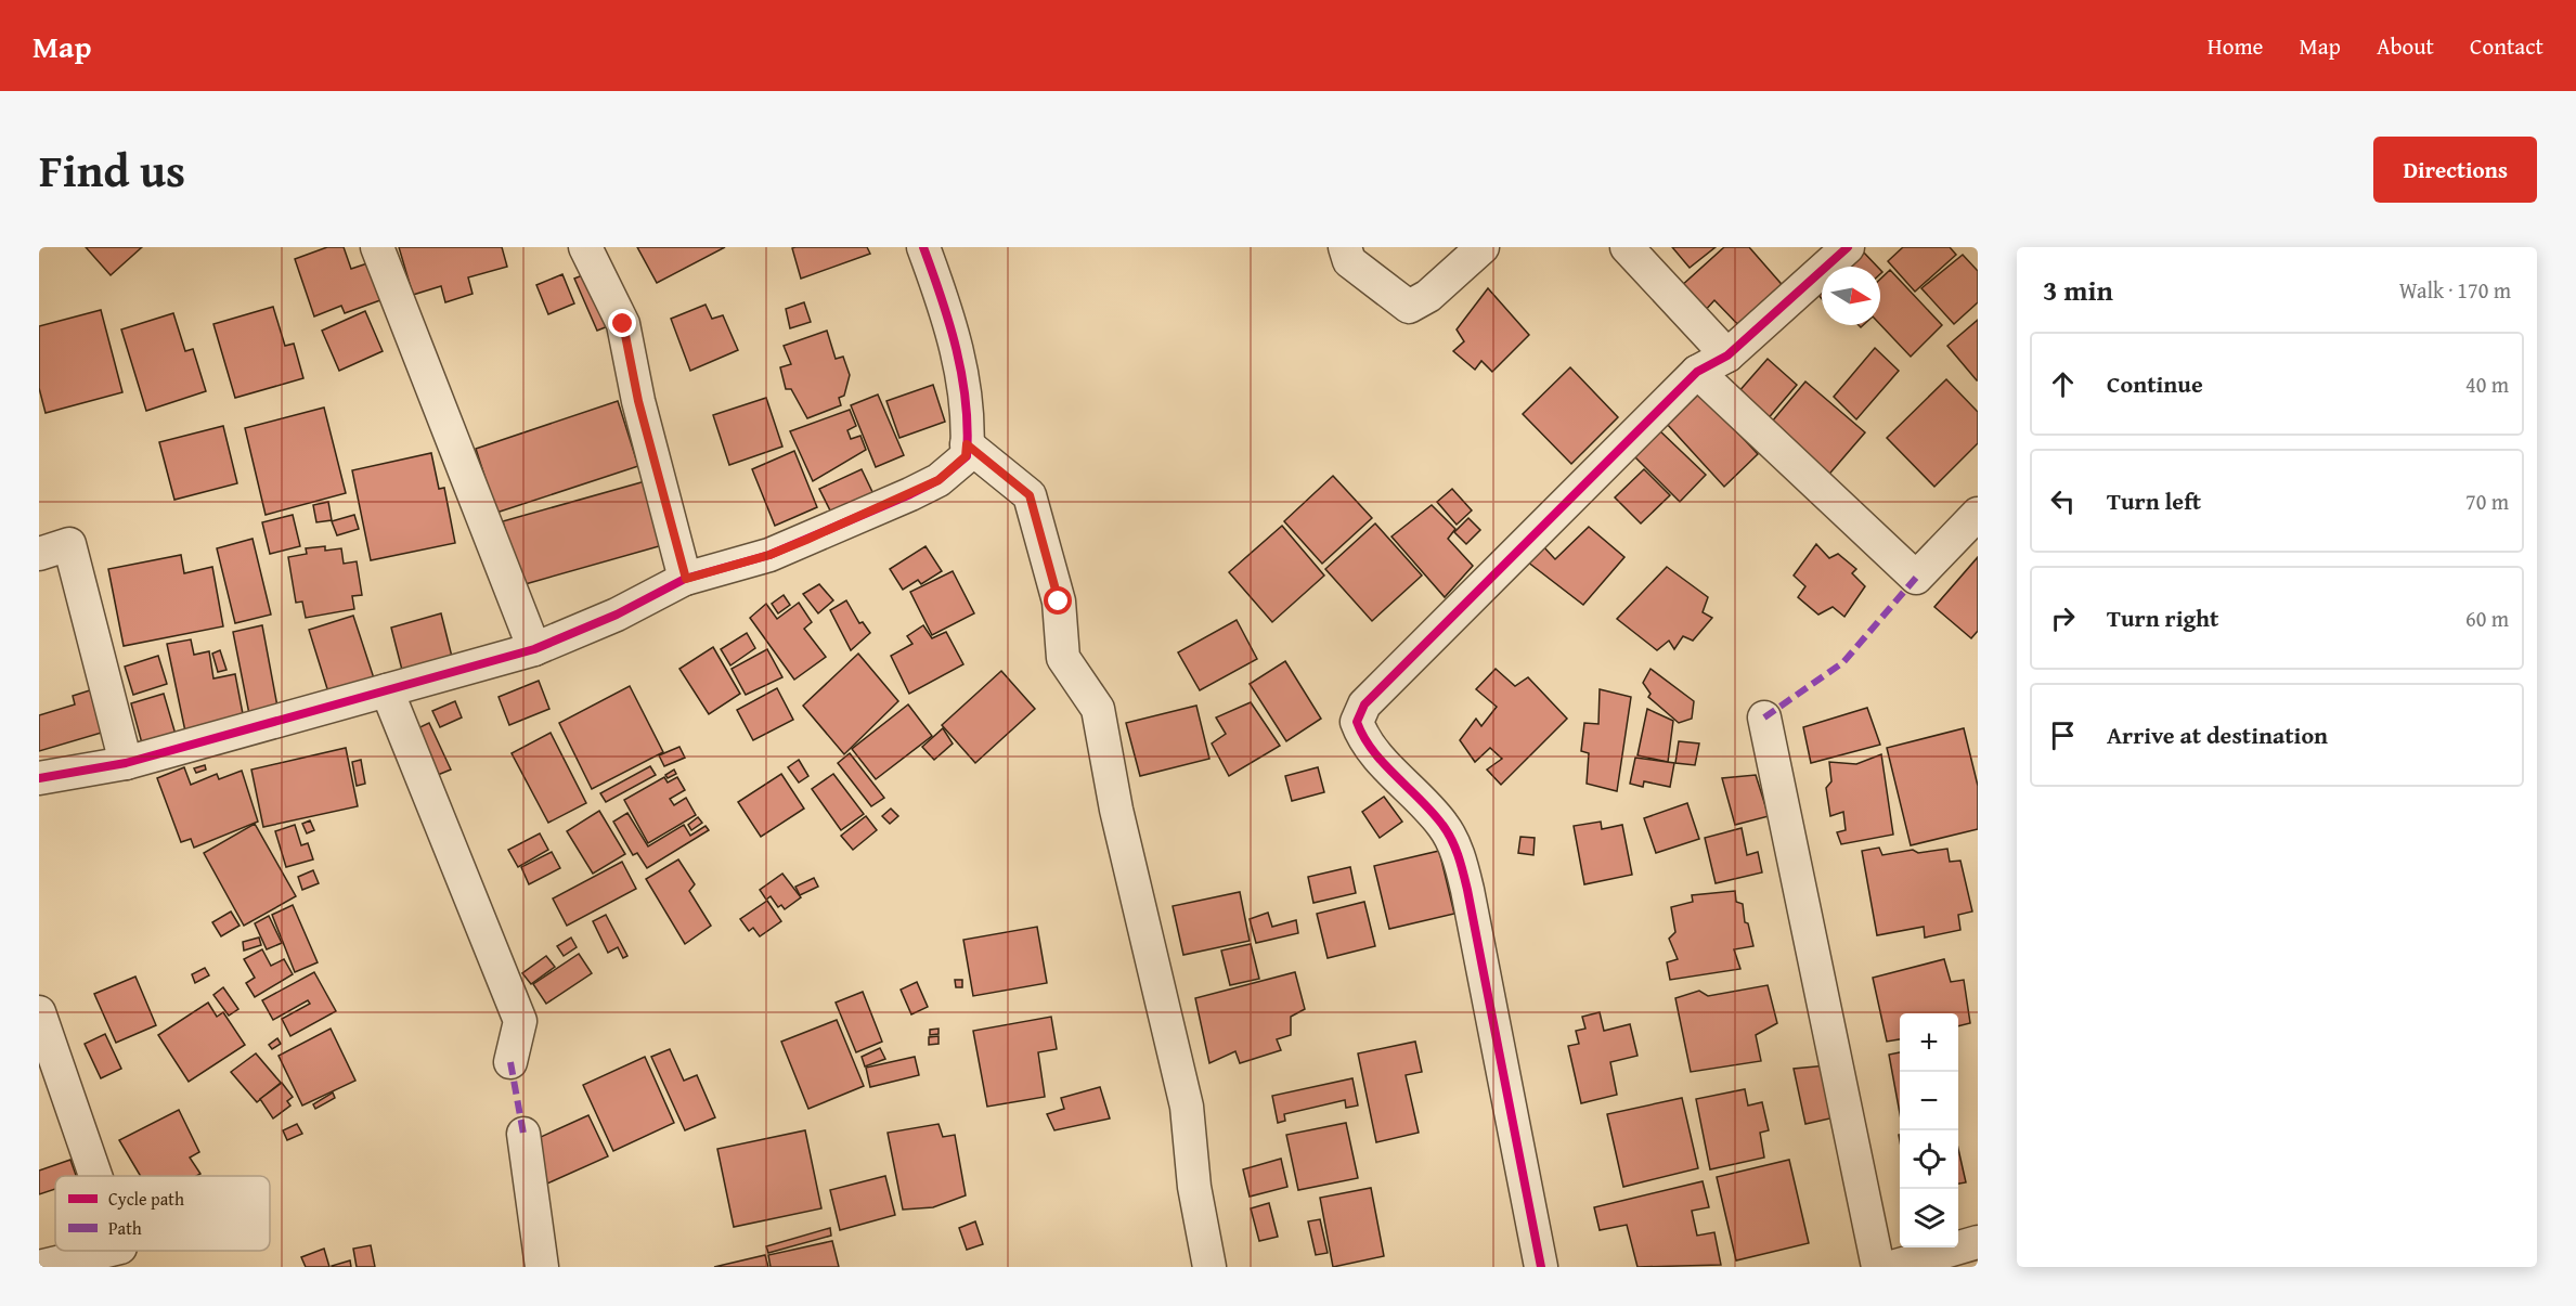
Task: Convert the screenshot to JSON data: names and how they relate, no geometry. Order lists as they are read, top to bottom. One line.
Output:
{"legend":["Cycle path","Path"],"north":"right","page":{"header":"Map","nav":["Home","Map","About","Contact"],"title":"Find us","buttons":"Directions","heading":["3 min","Walk · 170 m"],"list":[["Continue","40 m"],["Turn left","70 m"],["Turn right","60 m"],"Arrive at destination"],"map_buttons":["+","−"]}}
